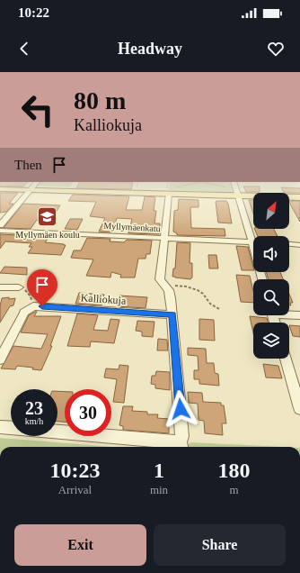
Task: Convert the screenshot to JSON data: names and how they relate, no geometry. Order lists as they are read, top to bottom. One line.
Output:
{"streets":{"street":["Myllymäenkatu","Kalliokuja"]},"places":{"school or university":["Myllymäen koulu"]},"north":"top right","page":{"status":"10:22","header":"Headway","turn":["80 m","Kalliokuja"],"then":"Then","speed":"23 km/h","limit":"30","eta":["10:23","Arrival","1","min","180","m"],"buttons":["Exit","Share"]}}
